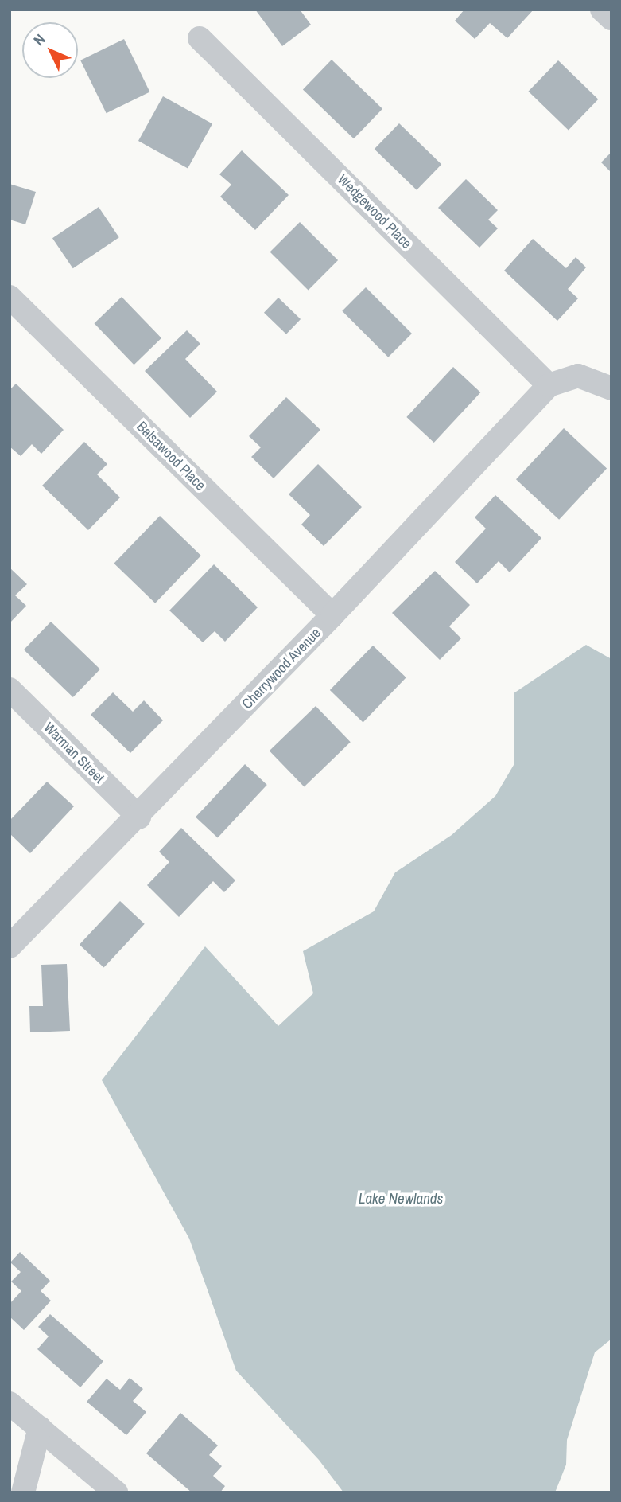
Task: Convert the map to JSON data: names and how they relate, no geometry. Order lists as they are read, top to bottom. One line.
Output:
{"streets":{"street":["Wedgewood Place","Balsawood Place","Cherrywood Avenue","Warman Street"]},"crossings":[["Wedgewood Place","Cherrywood Avenue"],["Balsawood Place","Cherrywood Avenue"],["Cherrywood Avenue","Warman Street"]],"water":["Lake Newlands"],"north":"top left"}
